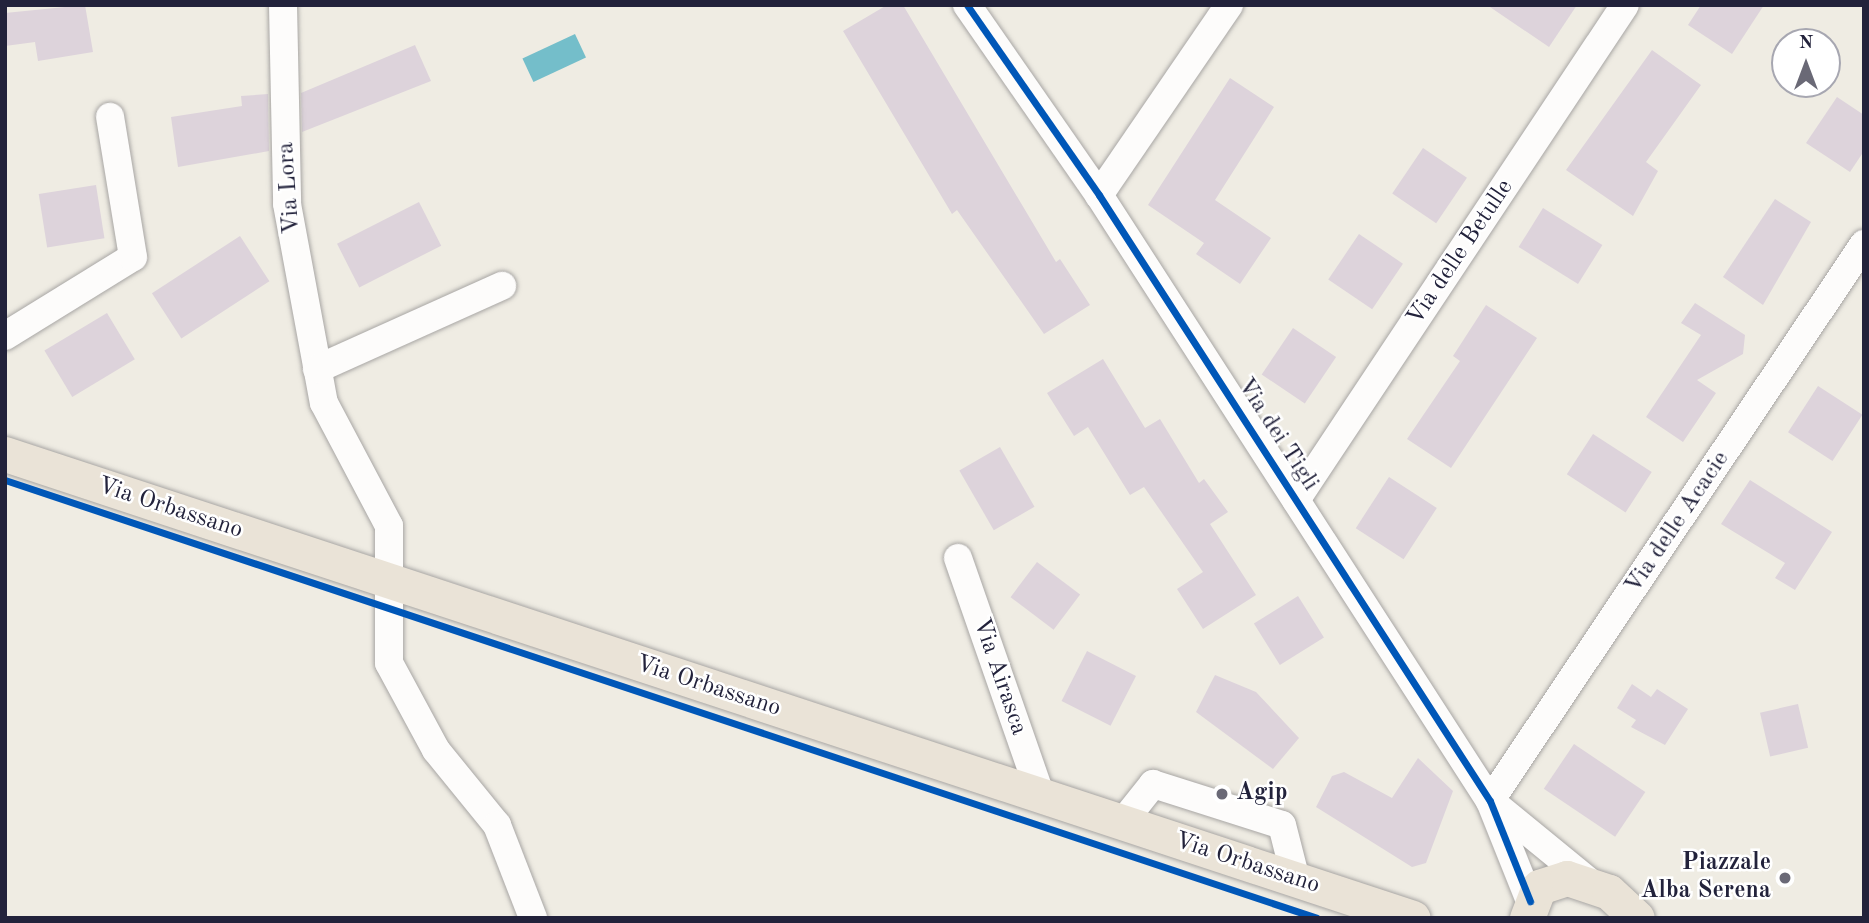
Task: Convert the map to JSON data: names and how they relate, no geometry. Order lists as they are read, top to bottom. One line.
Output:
{"streets":{"main road":["Via Orbassano"],"street":["Via Lora","Via delle Betulle","Via dei Tigli","Via delle Acacie","Via Airasca"]},"crossings":[["Via Lora","Via Orbassano"],["Via delle Betulle","Via dei Tigli"],["Via dei Tigli","Via delle Acacie"],["Via Orbassano","Via Airasca"]],"places":["Agip","Piazzale Alba Serena"],"north":"top"}
